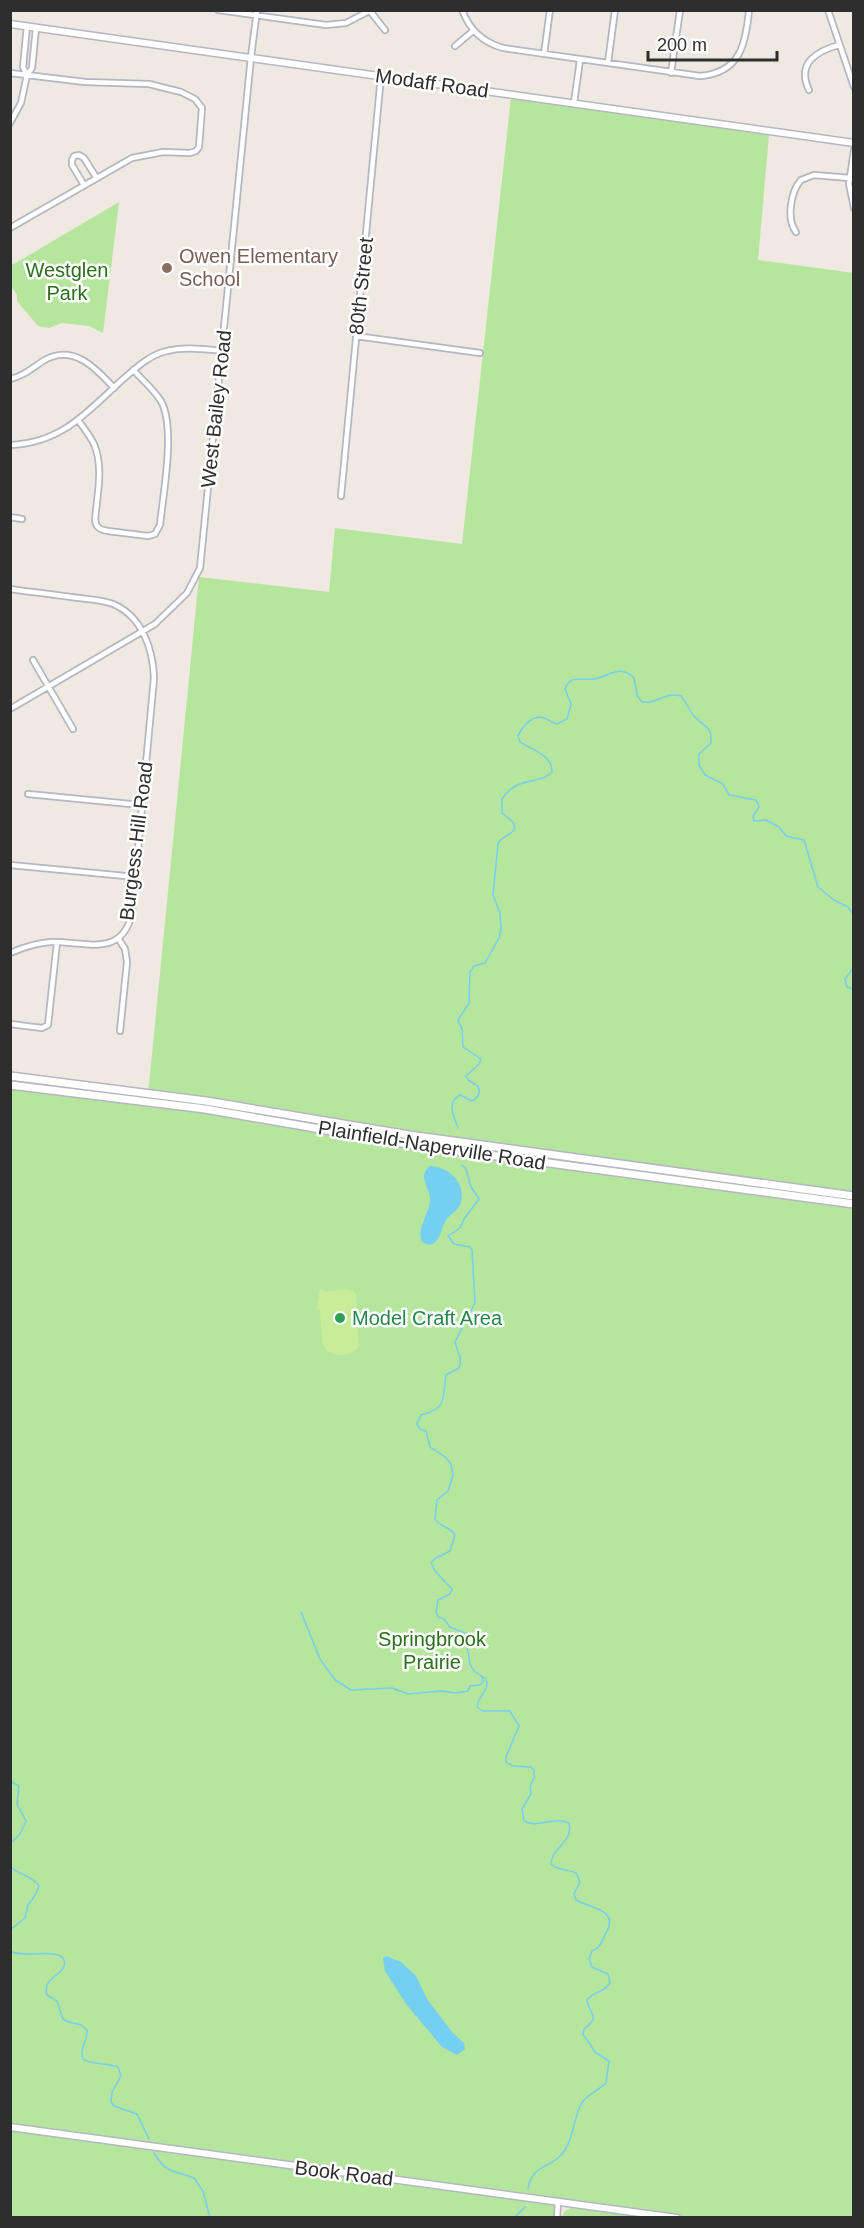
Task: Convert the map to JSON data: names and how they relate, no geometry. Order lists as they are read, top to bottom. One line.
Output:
{"streets":{"main road":["Plainfield-Naperville Road"],"street":["Modaff Road","80th Street","West Bailey Road","Burgess Hill Road","Book Road"]},"crossings":[["Modaff Road","80th Street"],["Modaff Road","West Bailey Road"],["West Bailey Road","Burgess Hill Road"]],"parks":["Westglen Park","Springbrook Prairie"],"places":["Owen Elementary School","Model Craft Area"],"scale_bar":"200 m"}
